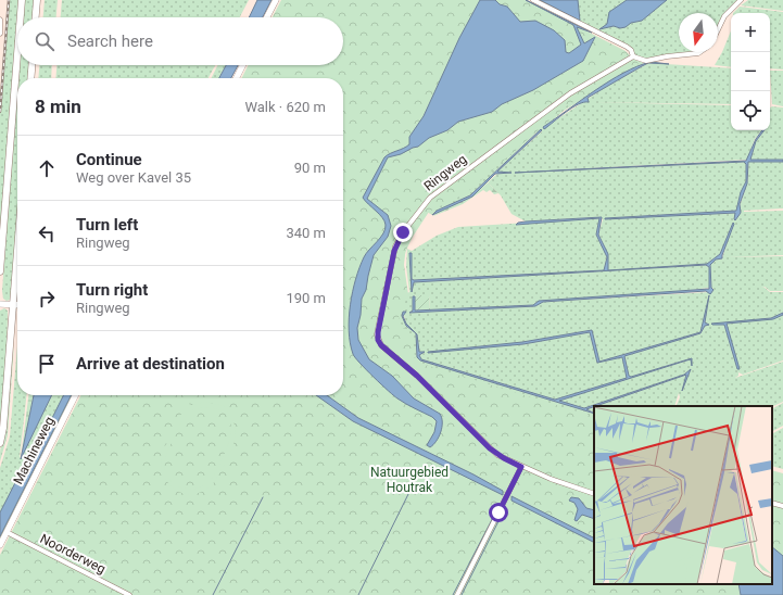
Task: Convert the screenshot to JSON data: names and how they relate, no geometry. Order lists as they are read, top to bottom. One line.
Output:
{"streets":{"street":["Ringweg","Machineweg","Noorderweg"]},"crossings":[["Machineweg","Noorderweg"]],"parks":["Natuurgebied Houtrak"],"north":"bottom","page":{"map_buttons":["+","−"],"search":"Search here","heading":["8 min","Walk · 620 m"],"list":[["Continue","Weg over Kavel 35","90 m"],["Turn left","Ringweg","340 m"],["Turn right","Ringweg","190 m"],"Arrive at destination"]}}
